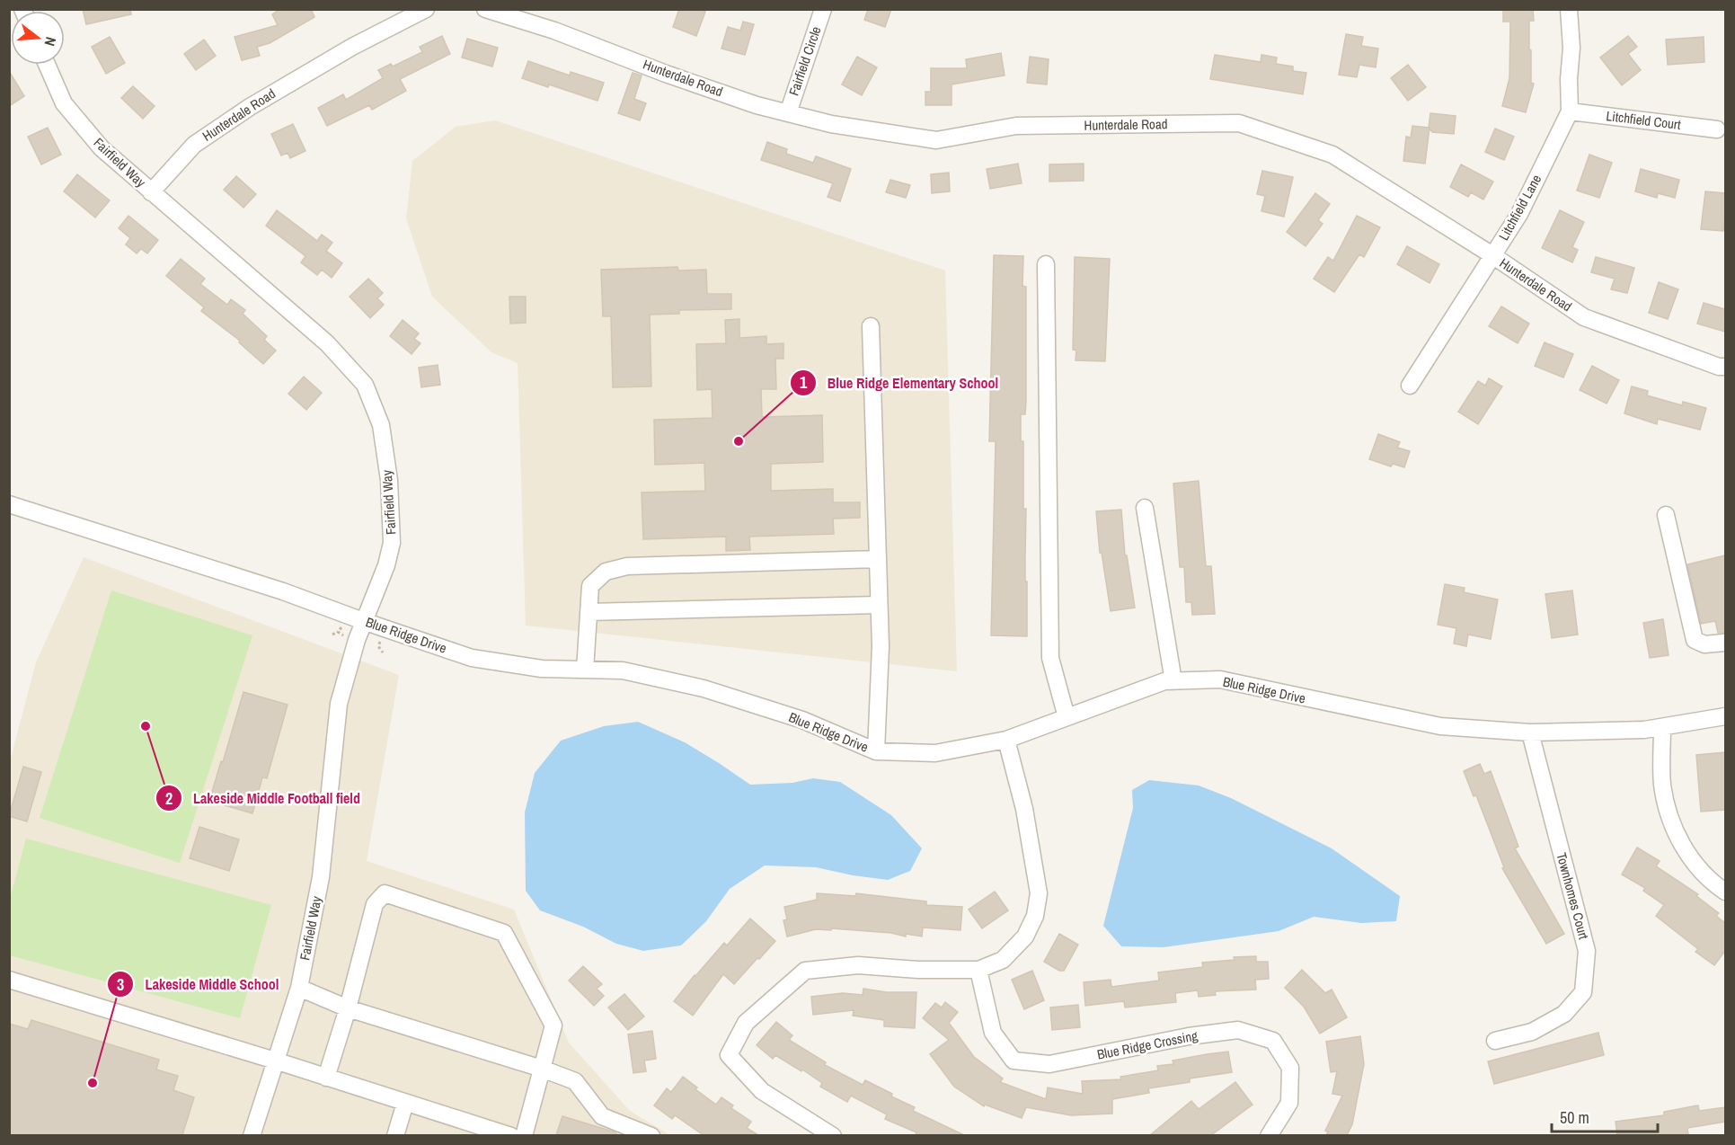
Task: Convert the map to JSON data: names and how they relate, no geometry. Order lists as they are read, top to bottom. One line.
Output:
{"streets":{"street":["Fairfield Circle","Hunterdale Road","Litchfield Court","Fairfield Way","Litchfield Lane","Blue Ridge Drive","Townhomes Court","Blue Ridge Crossing"]},"crossings":[["Fairfield Circle","Hunterdale Road"],["Hunterdale Road","Fairfield Way"],["Hunterdale Road","Litchfield Lane"],["Litchfield Court","Litchfield Lane"],["Fairfield Way","Blue Ridge Drive"],["Blue Ridge Drive","Townhomes Court"]],"places":["Blue Ridge Elementary School","Lakeside Middle Football field","Lakeside Middle School"],"scale_bar":"50 m","north":"right"}
